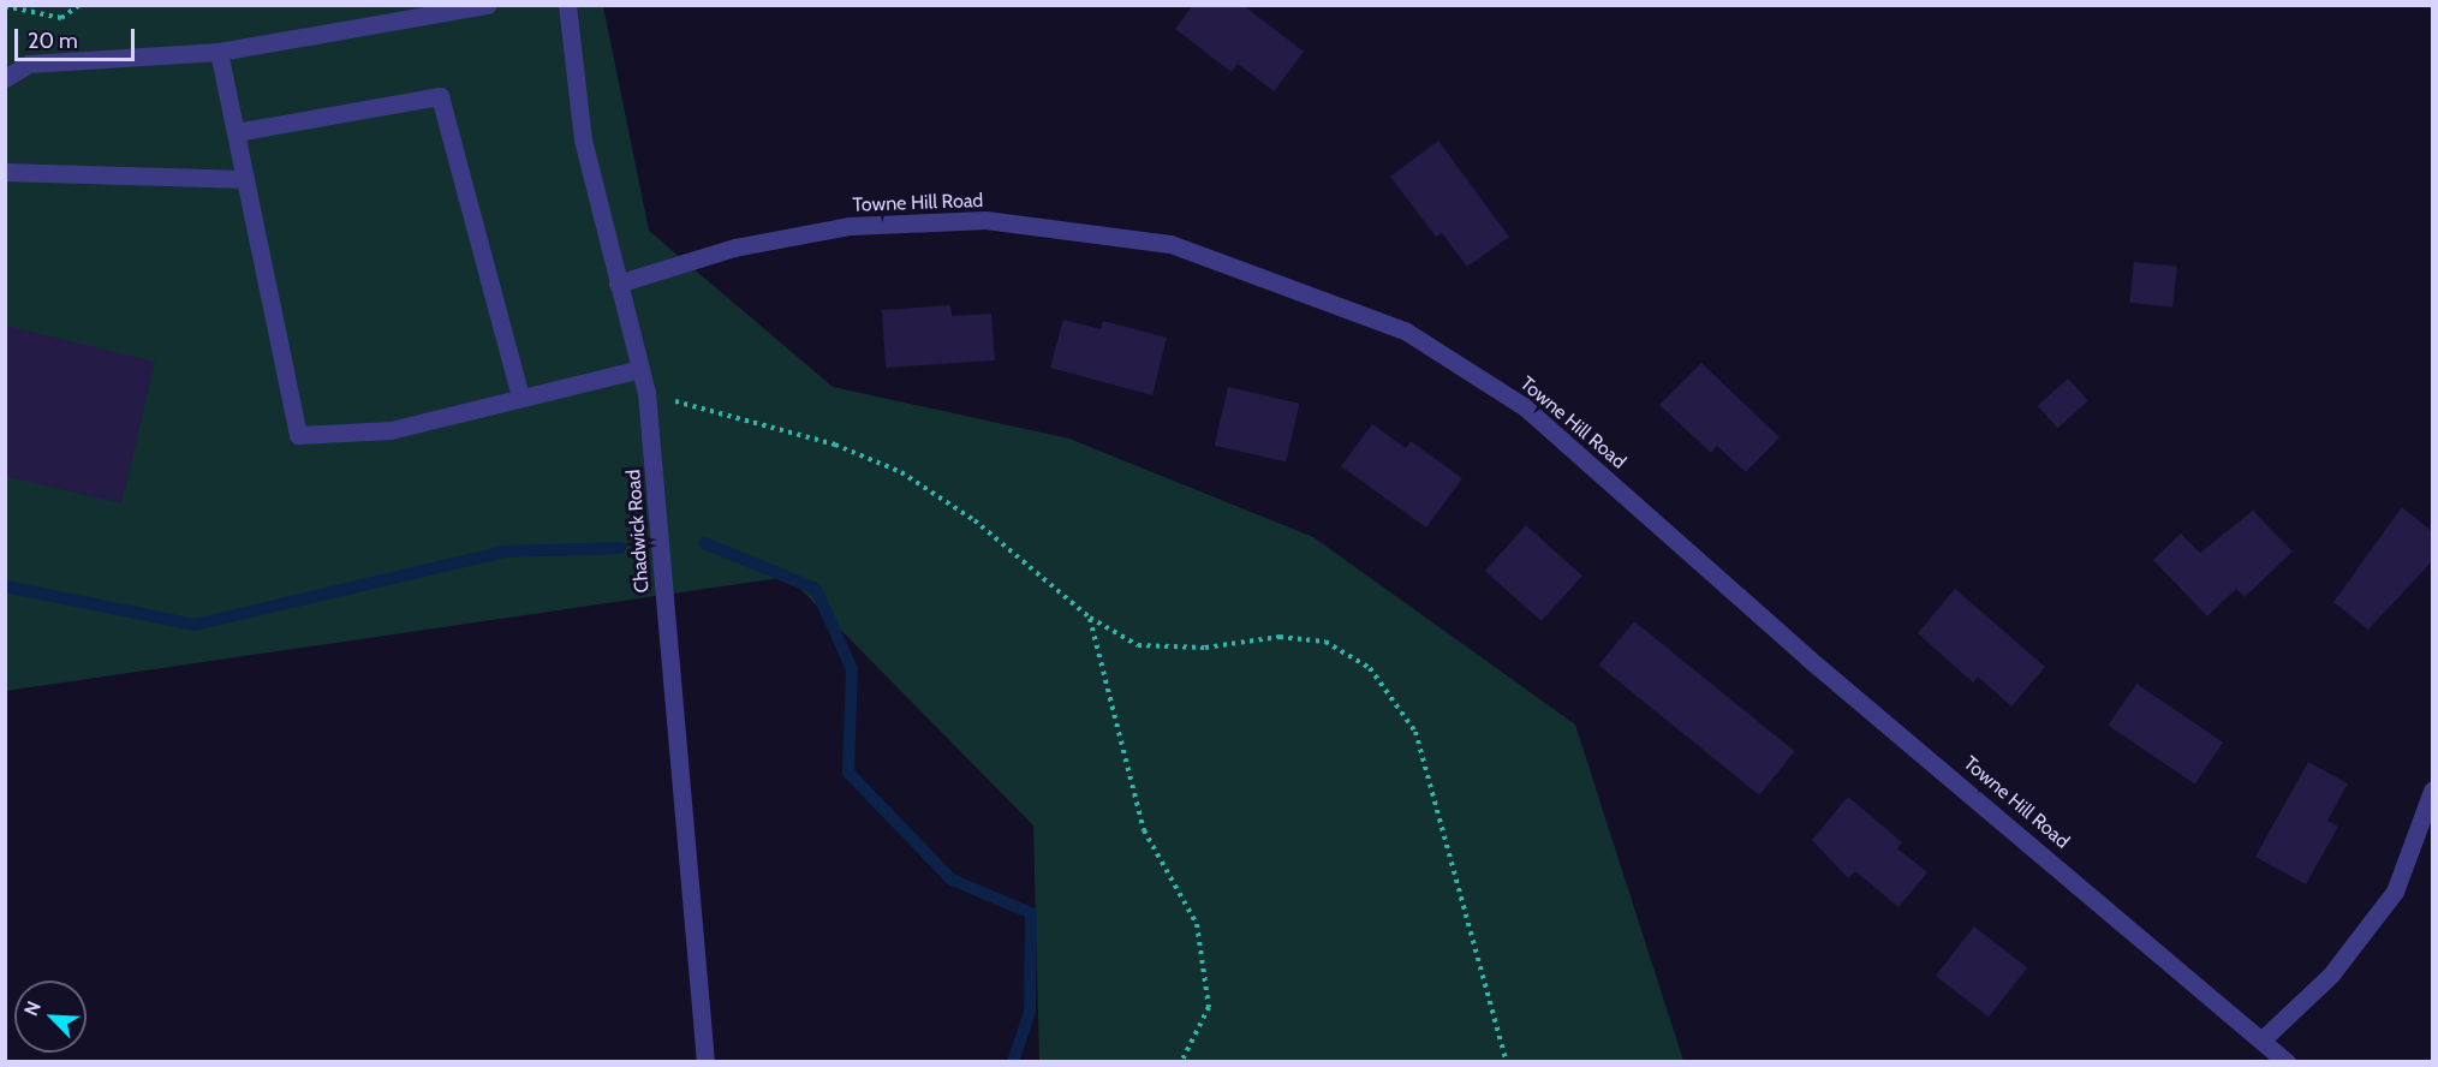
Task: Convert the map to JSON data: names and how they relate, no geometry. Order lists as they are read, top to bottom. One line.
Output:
{"streets":{"street":["Towne Hill Road","Chadwick Road"]},"crossings":[["Towne Hill Road","Chadwick Road"]],"scale_bar":"20 m","north":"top left"}
